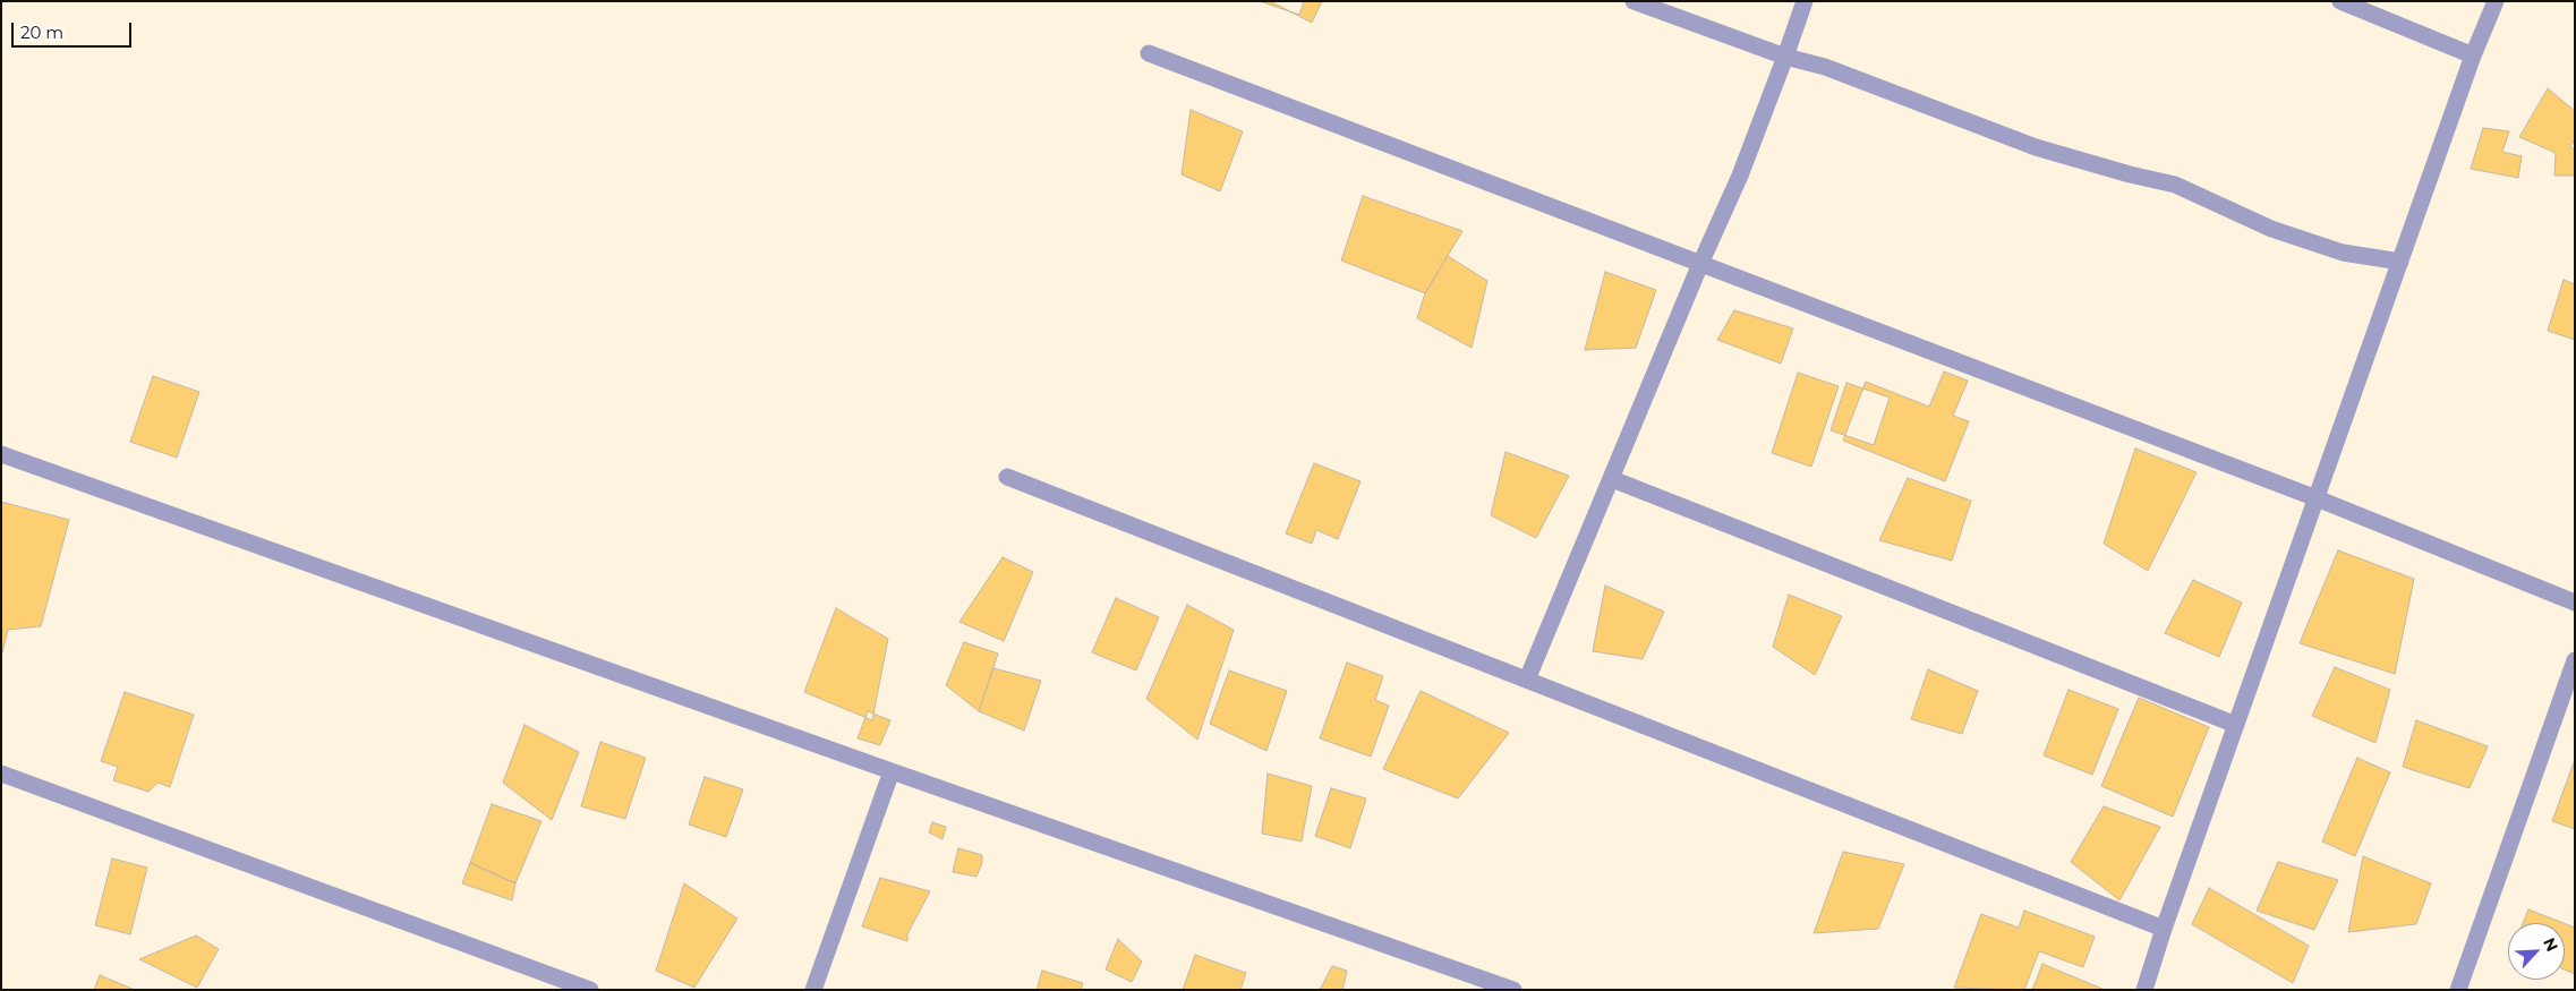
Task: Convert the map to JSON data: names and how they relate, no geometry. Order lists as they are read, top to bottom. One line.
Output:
{"scale_bar":"20 m","north":"top right"}
